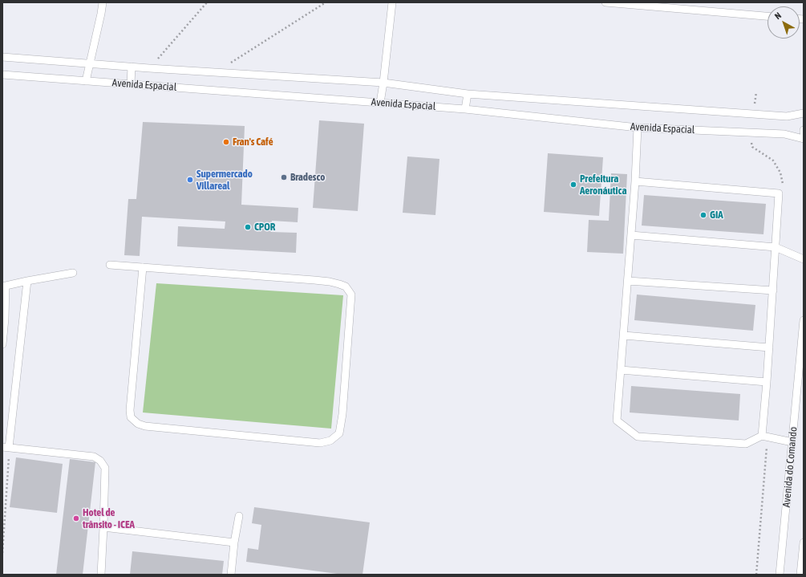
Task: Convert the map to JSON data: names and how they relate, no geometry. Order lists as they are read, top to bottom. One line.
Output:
{"streets":{"lane":["Avenida Espacial","Avenida do Comando"]},"places":["Fran's Café","Bradesco","Supermercado Villareal","Prefeitura Aeronáutica","GIA","CPOR","Hotel de trânsito - ICEA"],"north":"top left"}
